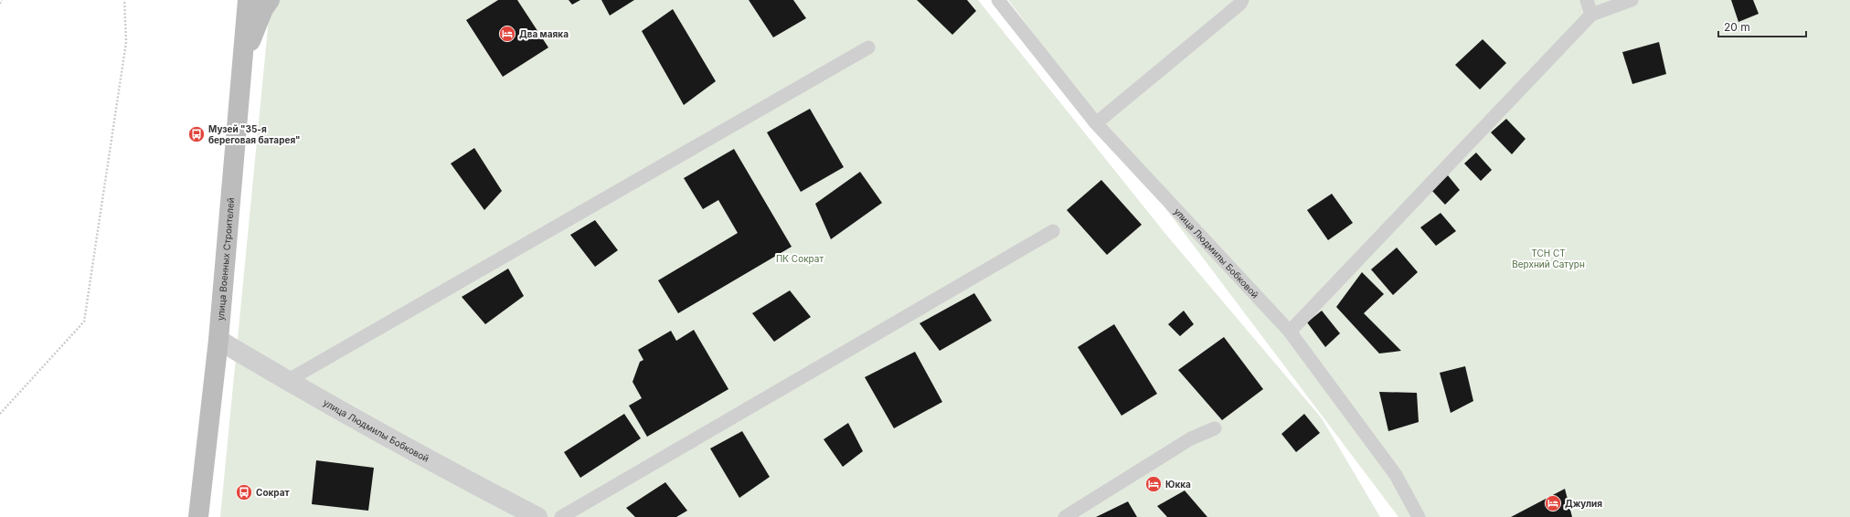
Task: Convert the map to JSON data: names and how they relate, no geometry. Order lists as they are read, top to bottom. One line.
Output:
{"streets":{"main road":["улица Военных Строителей"],"street":["улица Людмилы Бобковой"]},"crossings":[["улица Людмилы Бобковой","улица Военных Строителей"]],"parks":["ТСН СТ Верхний Сатурн","ПК Сократ"],"places":{"hotel":["Два маяка","Юкка","Джулия"],"bus stop":["Музей \"35-я береговая батарея\"","Сократ"]},"scale_bar":"20 m"}
